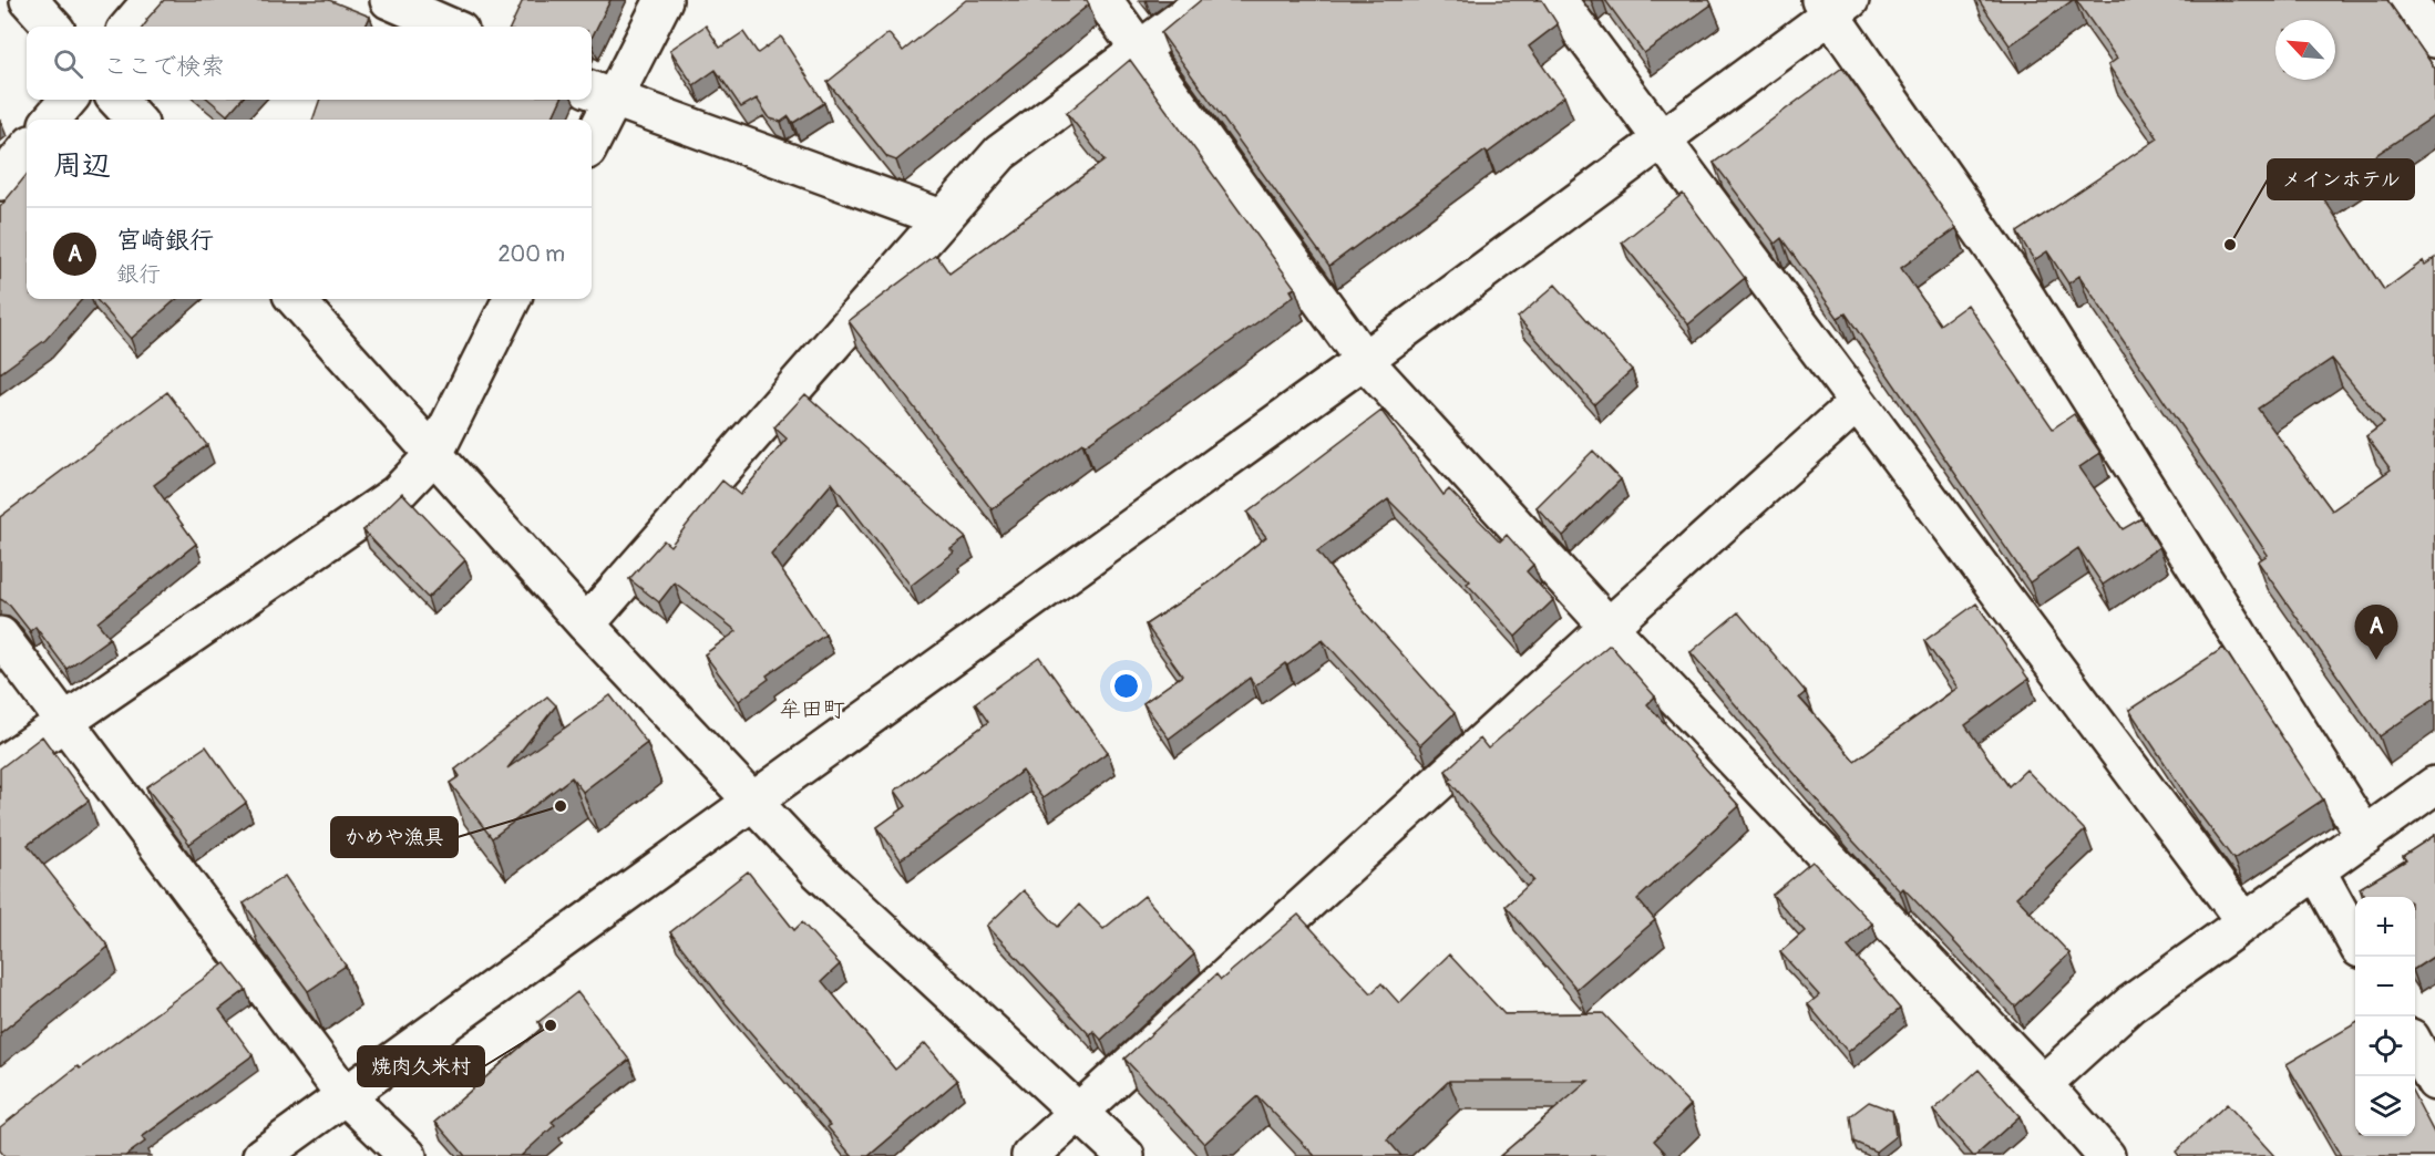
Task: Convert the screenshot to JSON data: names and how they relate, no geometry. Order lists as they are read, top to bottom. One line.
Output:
{"districts":["牟田町"],"places":["メインホテル","かめや漁具","焼肉久米村"],"north":"top left","page":{"search":"ここで検索","heading":"周辺","list":[{"mark":"A","name":"宮崎銀行","note":"銀行","value":"200 m"}],"pins":"A","map_buttons":["+","−"]}}
